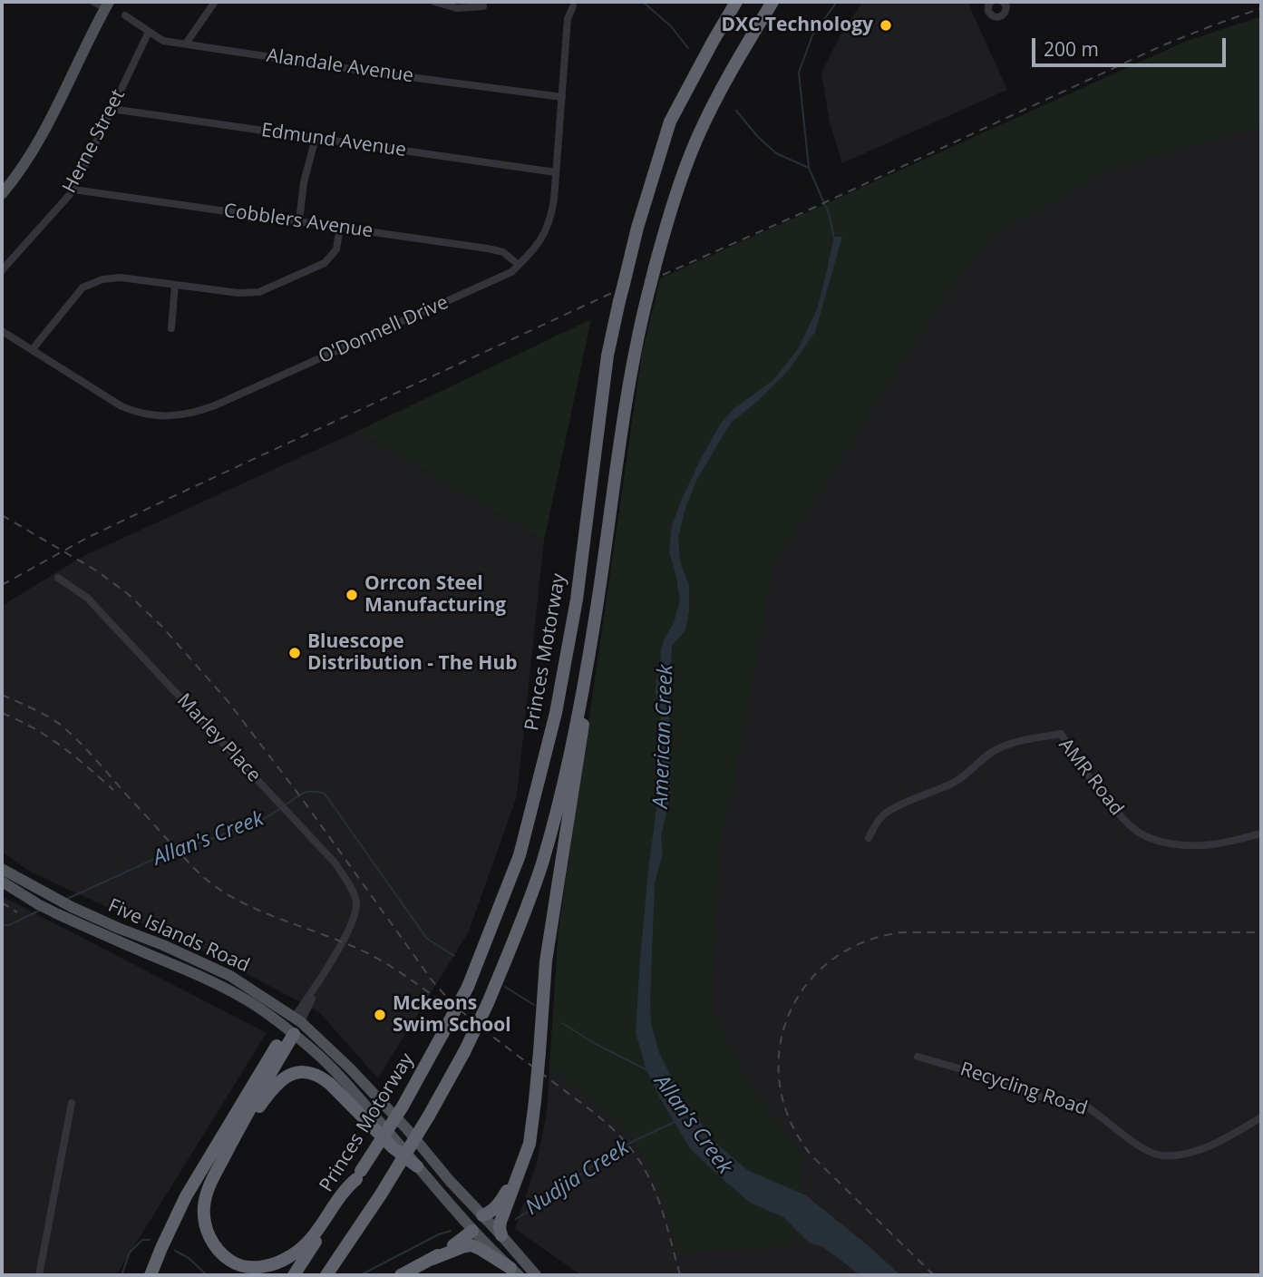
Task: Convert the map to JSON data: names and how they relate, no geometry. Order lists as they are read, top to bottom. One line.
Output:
{"streets":{"highway":["Princes Motorway"],"main road":["Five Islands Road"],"street":["Alandale Avenue","Edmund Avenue","Herne Street","Cobblers Avenue","O'Donnell Drive","Marley Place","AMR Road","Recycling Road"]},"crossings":[["Alandale Avenue","Herne Street"],["Alandale Avenue","O'Donnell Drive"],["Edmund Avenue","Herne Street"],["Edmund Avenue","O'Donnell Drive"],["Herne Street","Cobblers Avenue"],["Cobblers Avenue","O'Donnell Drive"],["Marley Place","Five Islands Road"]],"water":["American Creek","Allan's Creek","Nudjia Creek"],"places":["DXC Technology","Orrcon Steel Manufacturing","Bluescope Distribution - The Hub","Mckeons Swim School"],"scale_bar":"200 m"}
